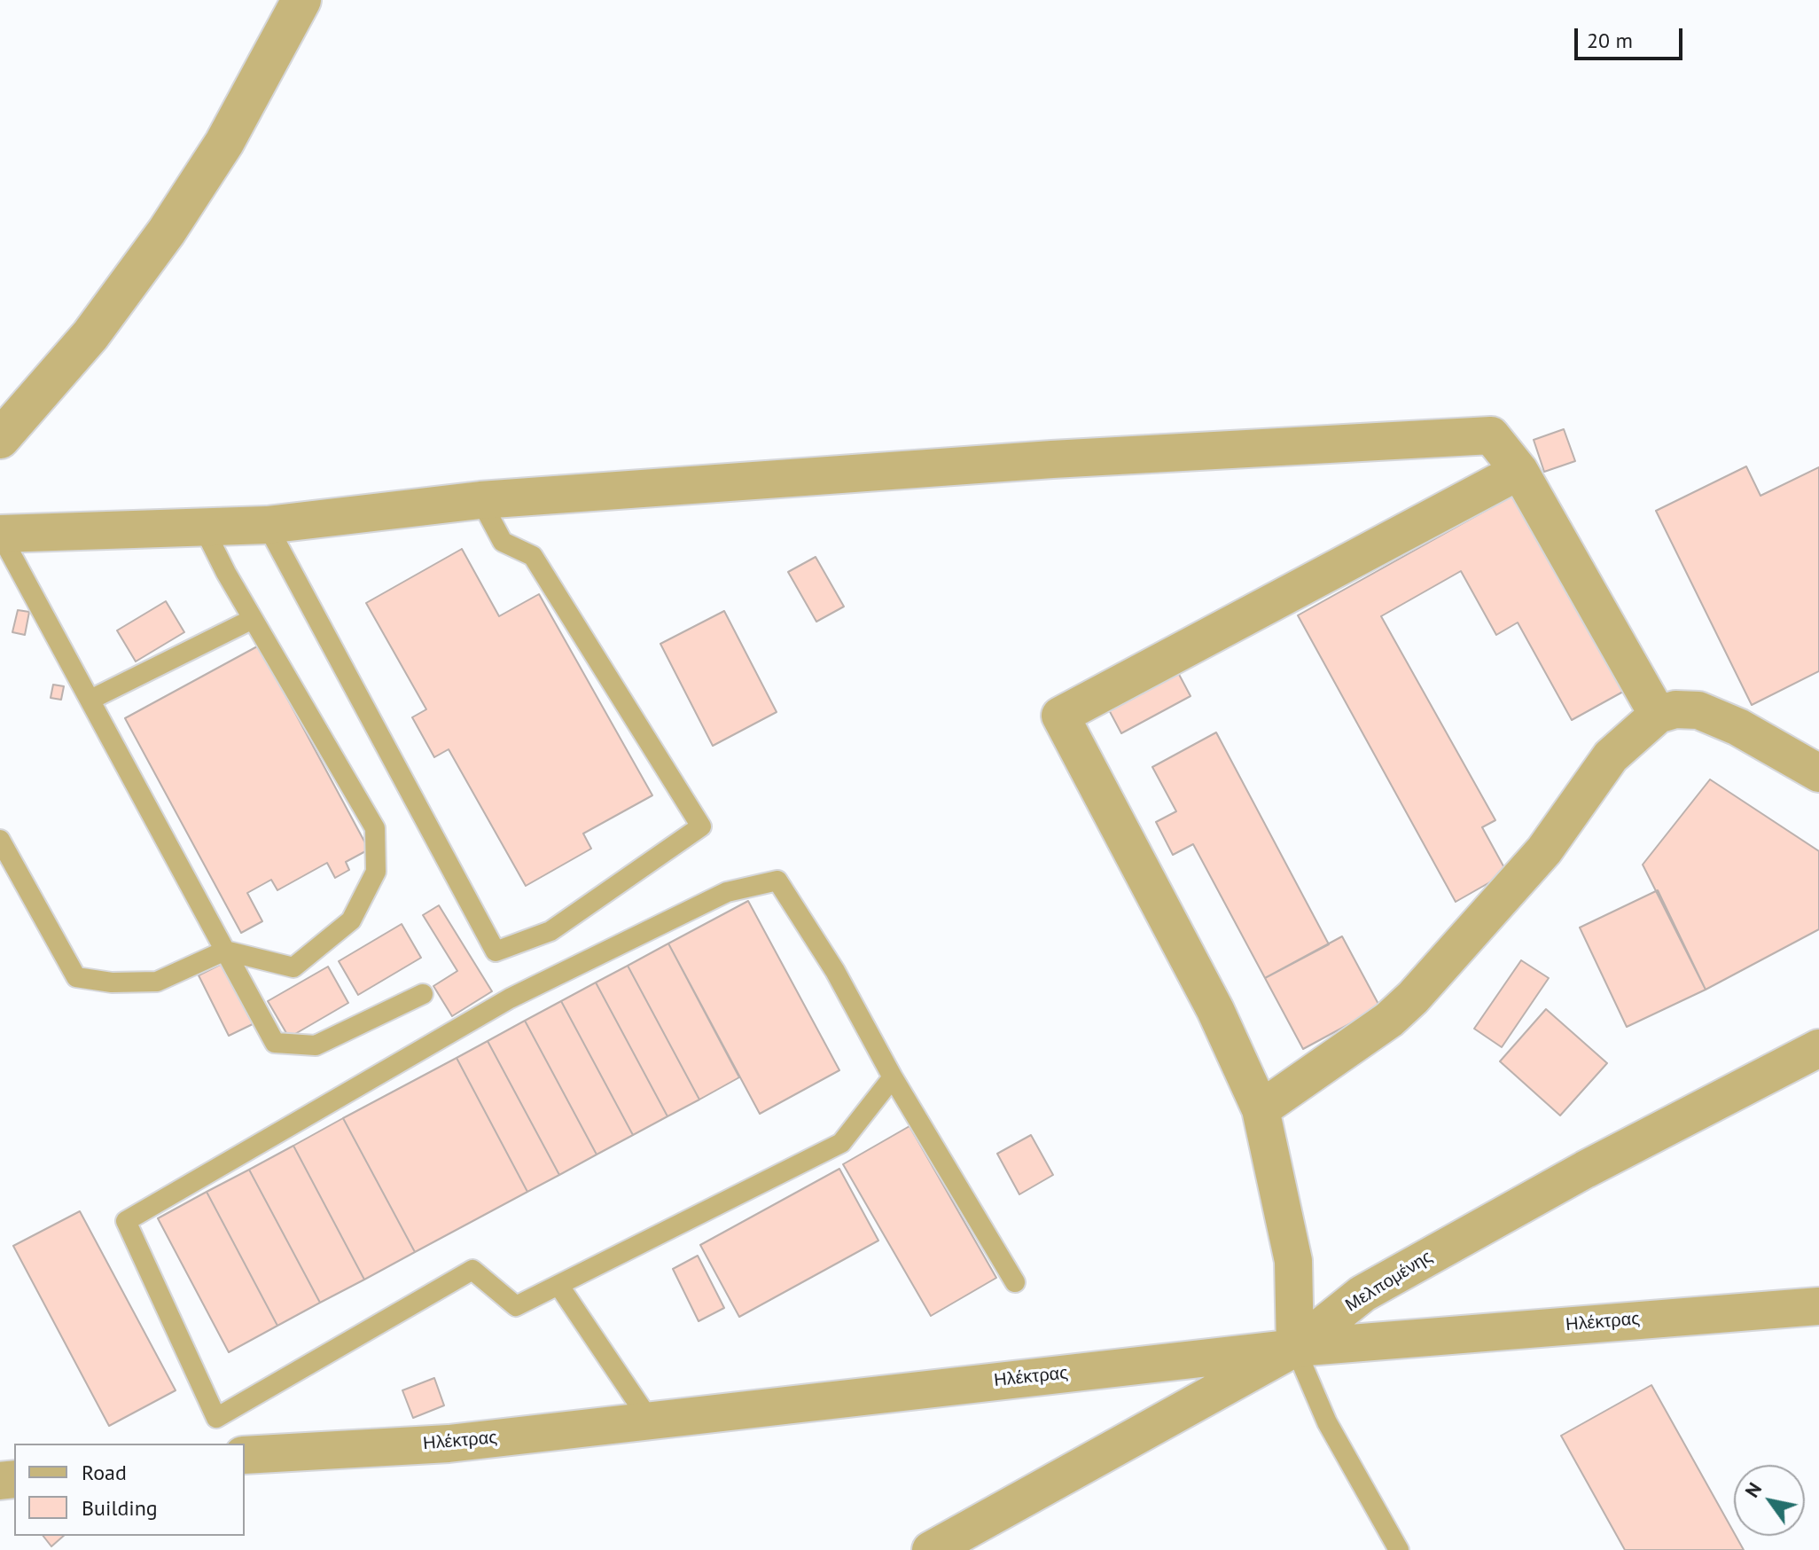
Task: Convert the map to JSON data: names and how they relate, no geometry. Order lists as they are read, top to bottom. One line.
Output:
{"streets":{"street":["Μελπομένης","Ηλέκτρας"]},"crossings":[["Μελπομένης","Ηλέκτρας"]],"legend":["Road","Building"],"scale_bar":"20 m","north":"top left"}
